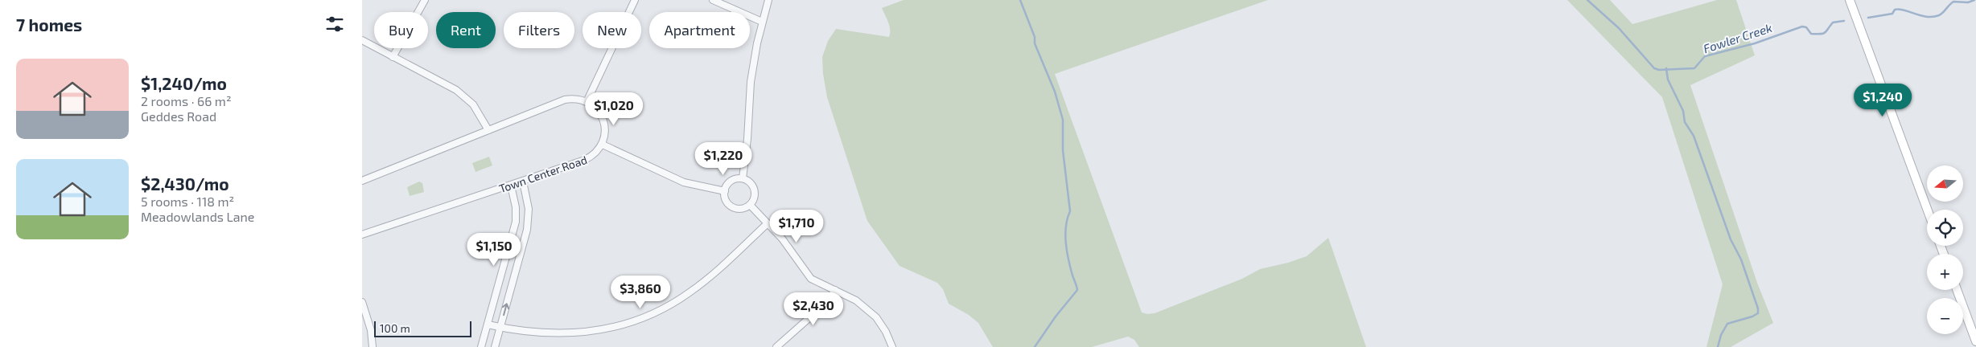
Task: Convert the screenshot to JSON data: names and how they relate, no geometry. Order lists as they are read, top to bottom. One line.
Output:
{"streets":{"street":["Town Center Road"]},"water":["Fowler Creek"],"scale_bar":"100 m","north":"left","page":{"heading":"7 homes","chip":["Buy","Rent","Filters","New","Apartment"],"list":[{"name":"$1,240/mo","note":"2 rooms · 66 m² · Geddes Road"},{"name":"$2,430/mo","note":"5 rooms · 118 m² · Meadowlands Lane"}],"price":["$1,240","$1,020","$1,220","$1,710","$1,150","$3,860","$2,430"],"map_buttons":["+","−"],"scale":"100 m"}}
